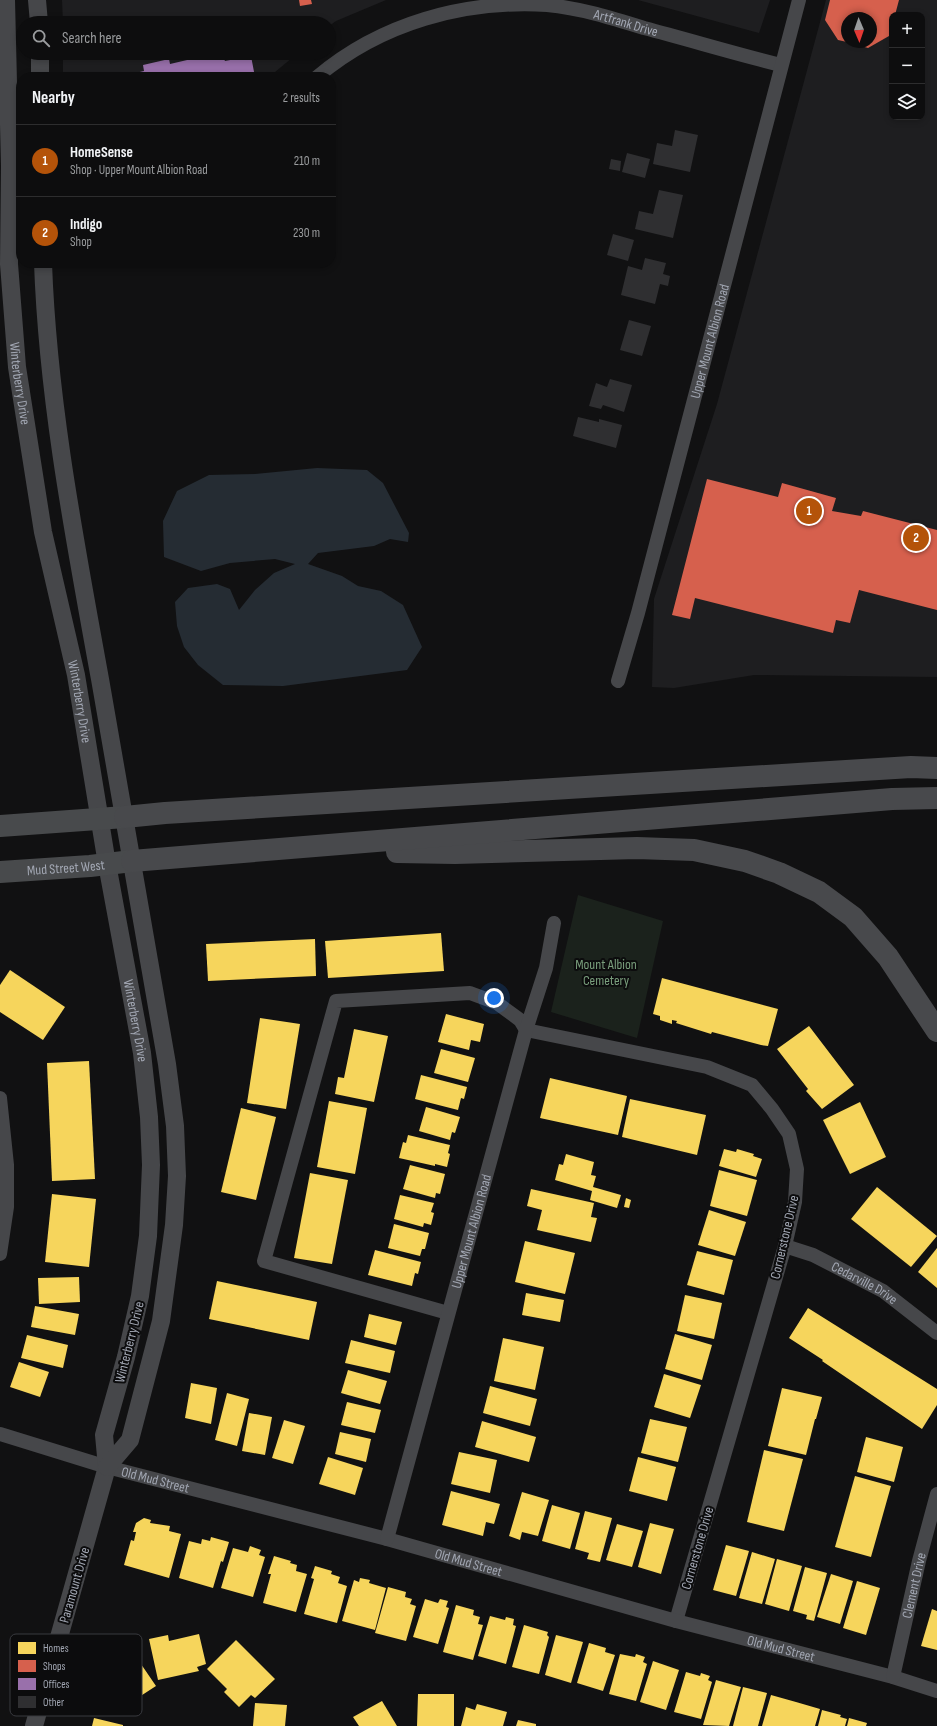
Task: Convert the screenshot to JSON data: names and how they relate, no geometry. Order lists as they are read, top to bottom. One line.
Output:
{"streets":{"main road":["Mud Street West"],"street":["Artfrank Drive","Upper Mount Albion Road","Winterberry Drive","Cornerstone Drive","Cedarville Drive","Old Mud Street","Paramount Drive","Clement Drive"]},"crossings":[["Artfrank Drive","Upper Mount Albion Road"],["Upper Mount Albion Road","Cornerstone Drive"],["Upper Mount Albion Road","Old Mud Street"],["Winterberry Drive","Mud Street West"],["Winterberry Drive","Old Mud Street"],["Winterberry Drive","Paramount Drive"],["Cornerstone Drive","Cedarville Drive"],["Cornerstone Drive","Old Mud Street"],["Old Mud Street","Paramount Drive"],["Old Mud Street","Clement Drive"]],"parks":["Mount Albion Cemetery"],"legend":["Homes","Shops","Offices","Other"],"north":"bottom","page":{"map_buttons":["+","−"],"search":"Search here","heading":["Nearby","2 results"],"list":[{"mark":"1","name":"HomeSense","note":"Shop · Upper Mount Albion Road","value":"210 m"},{"mark":"2","name":"Indigo","note":"Shop","value":"230 m"}],"pins":["1","2"]}}
